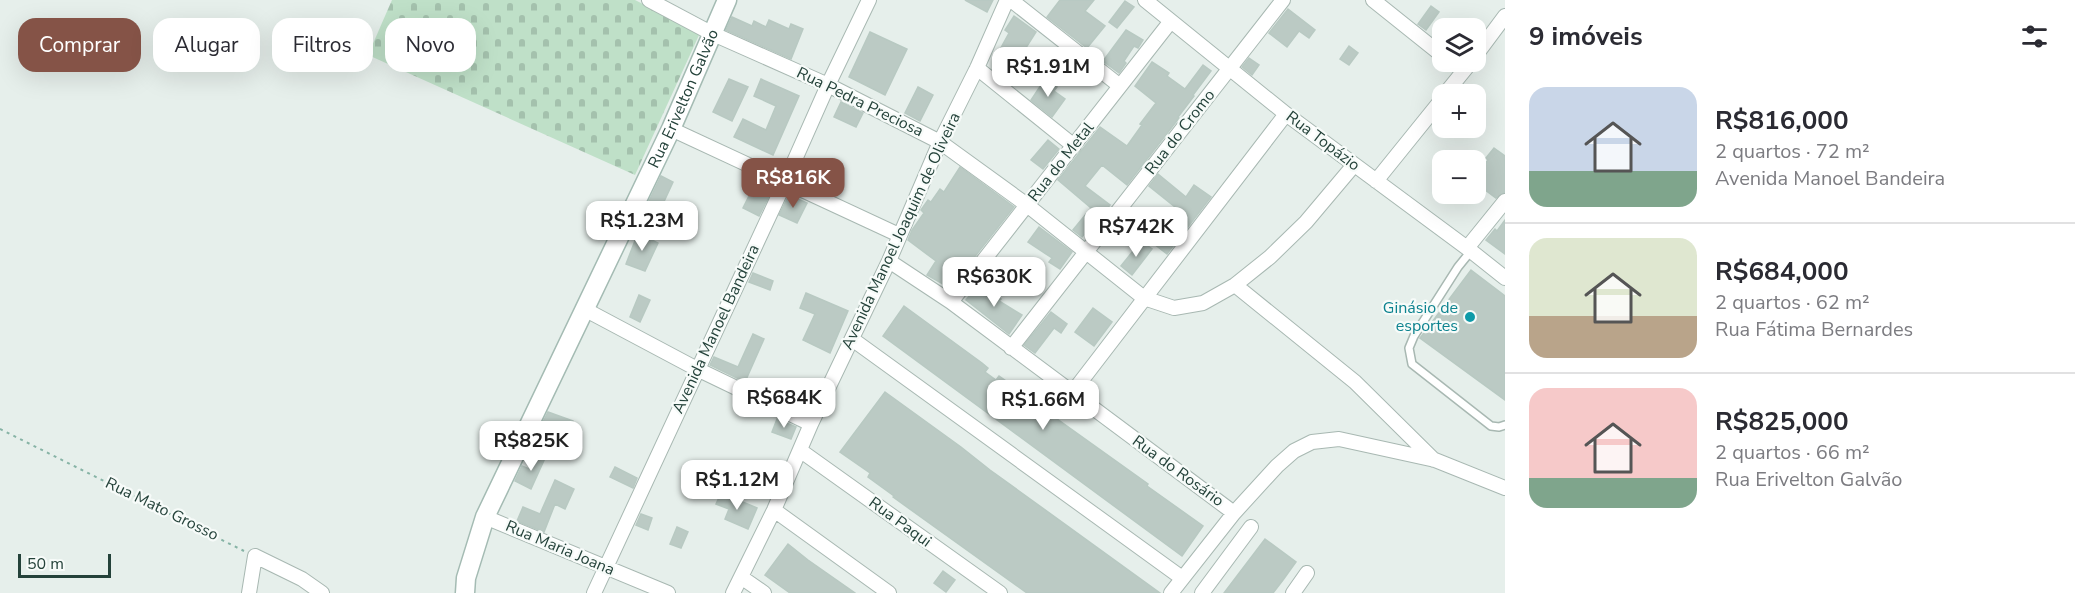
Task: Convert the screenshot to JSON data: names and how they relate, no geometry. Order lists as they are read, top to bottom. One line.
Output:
{"streets":{"main road":["Rua Erivelton Galvão"],"street":["Rua Pedra Preciosa","Rua do Cromo","Rua Topázio","Rua do Metal","Avenida Manoel Joaquim de Oliveira","Avenida Manoel Bandeira","Rua do Rosário","Rua Paqui","Rua Maria Joana"],"path":["Rua Mato Grosso"]},"crossings":[["Rua Erivelton Galvão","Rua Pedra Preciosa"],["Rua Erivelton Galvão","Rua Maria Joana"],["Rua Pedra Preciosa","Rua do Cromo"],["Rua Pedra Preciosa","Rua do Metal"],["Rua Pedra Preciosa","Avenida Manoel Joaquim de Oliveira"],["Rua Pedra Preciosa","Avenida Manoel Bandeira"],["Rua do Cromo","Rua Topázio"],["Rua do Cromo","Rua do Rosário"],["Rua Topázio","Rua do Metal"],["Rua do Metal","Rua do Rosário"],["Avenida Manoel Joaquim de Oliveira","Rua do Rosário"],["Avenida Manoel Joaquim de Oliveira","Rua Paqui"],["Avenida Manoel Bandeira","Rua Maria Joana"]],"places":["Ginásio de esportes"],"scale_bar":"50 m","page":{"heading":"9 imóveis","map_buttons":["+","−"],"chip":["Comprar","Alugar","Filtros","Novo"],"price":["R$1.91M","R$816K","R$1.23M","R$742K","R$630K","R$684K","R$1.66M","R$825K","R$1.12M"],"list":[{"name":"R$816,000","note":"2 quartos · 72 m² · Avenida Manoel Bandeira"},{"name":"R$684,000","note":"2 quartos · 62 m² · Rua Fátima Bernardes"},{"name":"R$825,000","note":"2 quartos · 66 m² · Rua Erivelton Galvão"}],"scale":"50 m"}}
